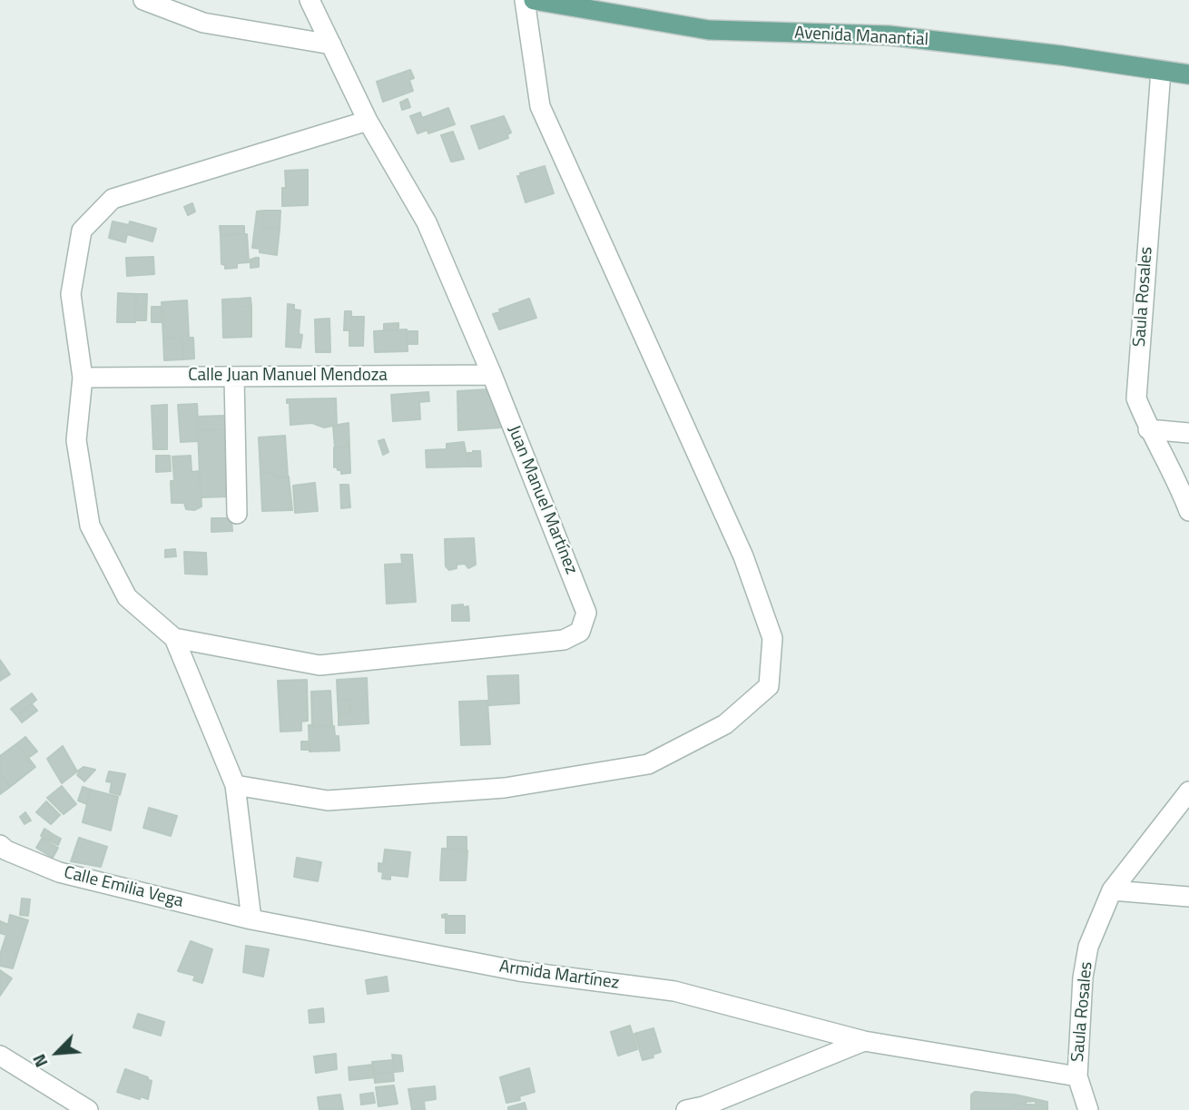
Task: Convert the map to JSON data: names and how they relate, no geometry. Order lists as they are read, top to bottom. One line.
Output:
{"streets":{"main road":["Avenida Manantial"],"street":["Saula Rosales","Calle Juan Manuel Mendoza","Juan Manuel Martínez","Calle Emilia Vega","Armida Martínez"]},"crossings":[["Avenida Manantial","Saula Rosales"],["Saula Rosales","Armida Martínez"],["Calle Juan Manuel Mendoza","Juan Manuel Martínez"],["Calle Emilia Vega","Armida Martínez"]],"north":"bottom left"}
